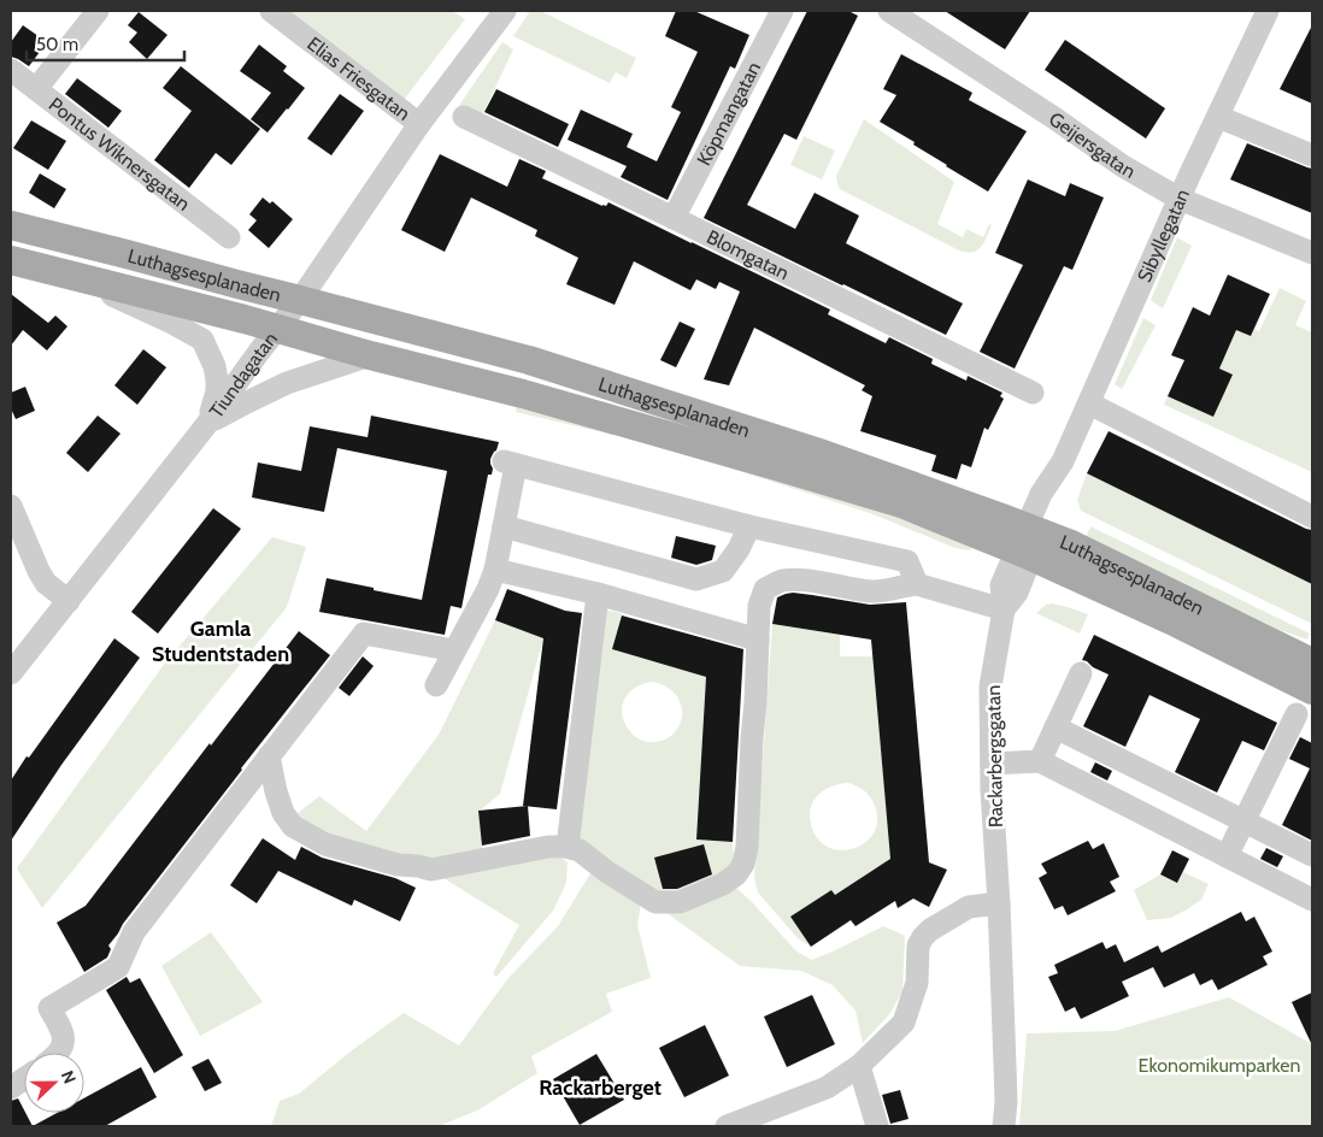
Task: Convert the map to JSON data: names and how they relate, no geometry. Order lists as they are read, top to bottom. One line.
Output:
{"streets":{"main road":["Luthagsesplanaden"],"street":["Elias Friesgatan","Köpmangatan","Geijersgatan","Pontus Wiknersgatan","Sibyllegatan","Blomgatan","Tiundagatan","Rackarbergsgatan"]},"crossings":[["Elias Friesgatan","Tiundagatan"],["Köpmangatan","Blomgatan"],["Geijersgatan","Sibyllegatan"],["Sibyllegatan","Luthagsesplanaden"],["Sibyllegatan","Rackarbergsgatan"],["Luthagsesplanaden","Tiundagatan"],["Luthagsesplanaden","Rackarbergsgatan"]],"districts":["Gamla Studentstaden","Rackarberget"],"parks":["Ekonomikumparken"],"scale_bar":"50 m","north":"right"}
